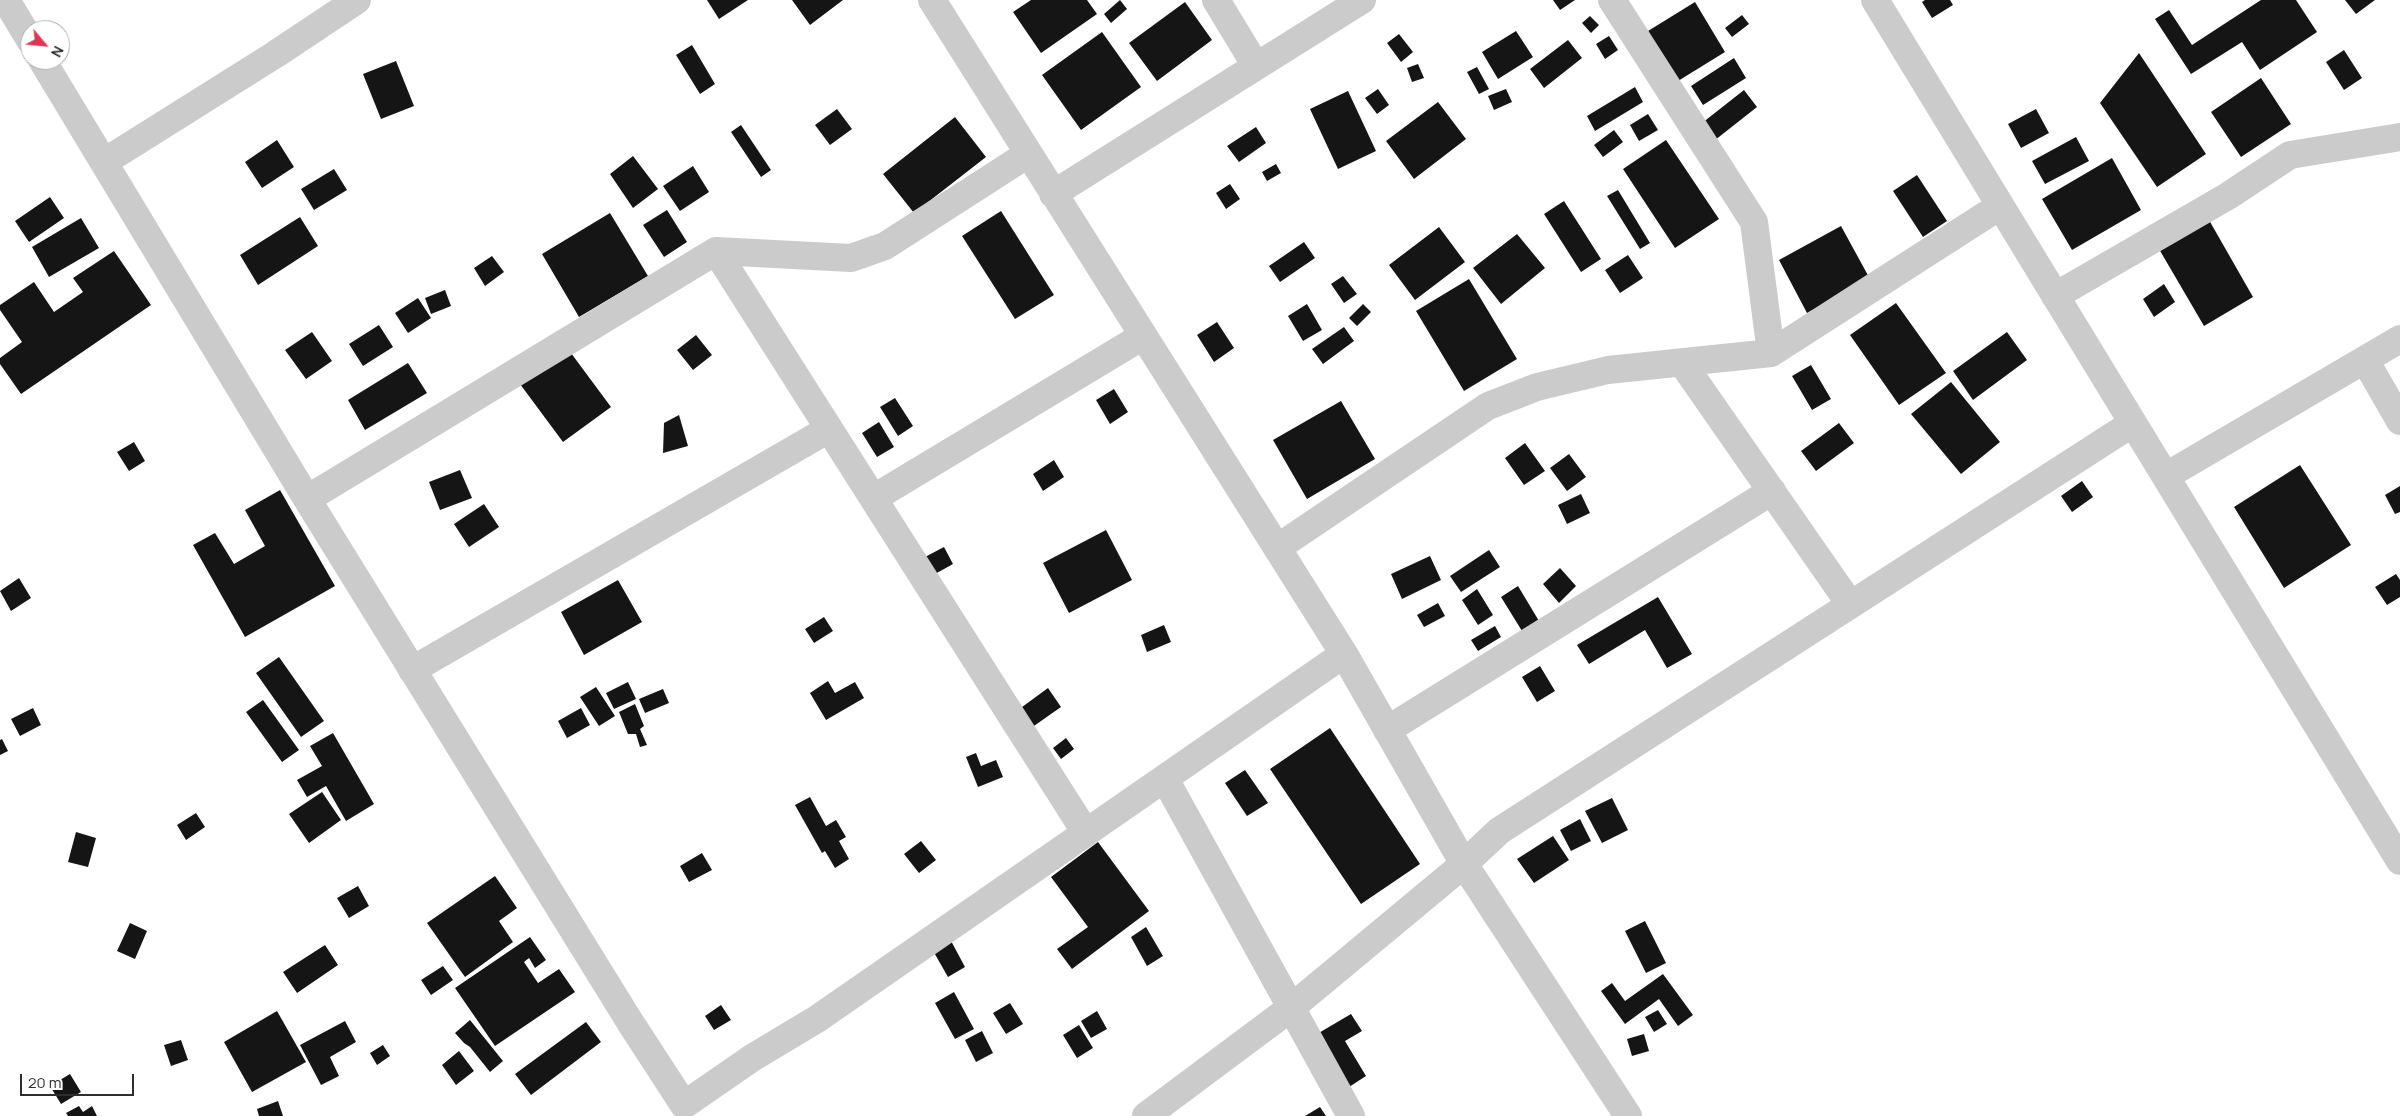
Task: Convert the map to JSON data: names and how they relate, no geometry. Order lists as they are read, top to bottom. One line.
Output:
{"scale_bar":"20 m","north":"bottom right"}
